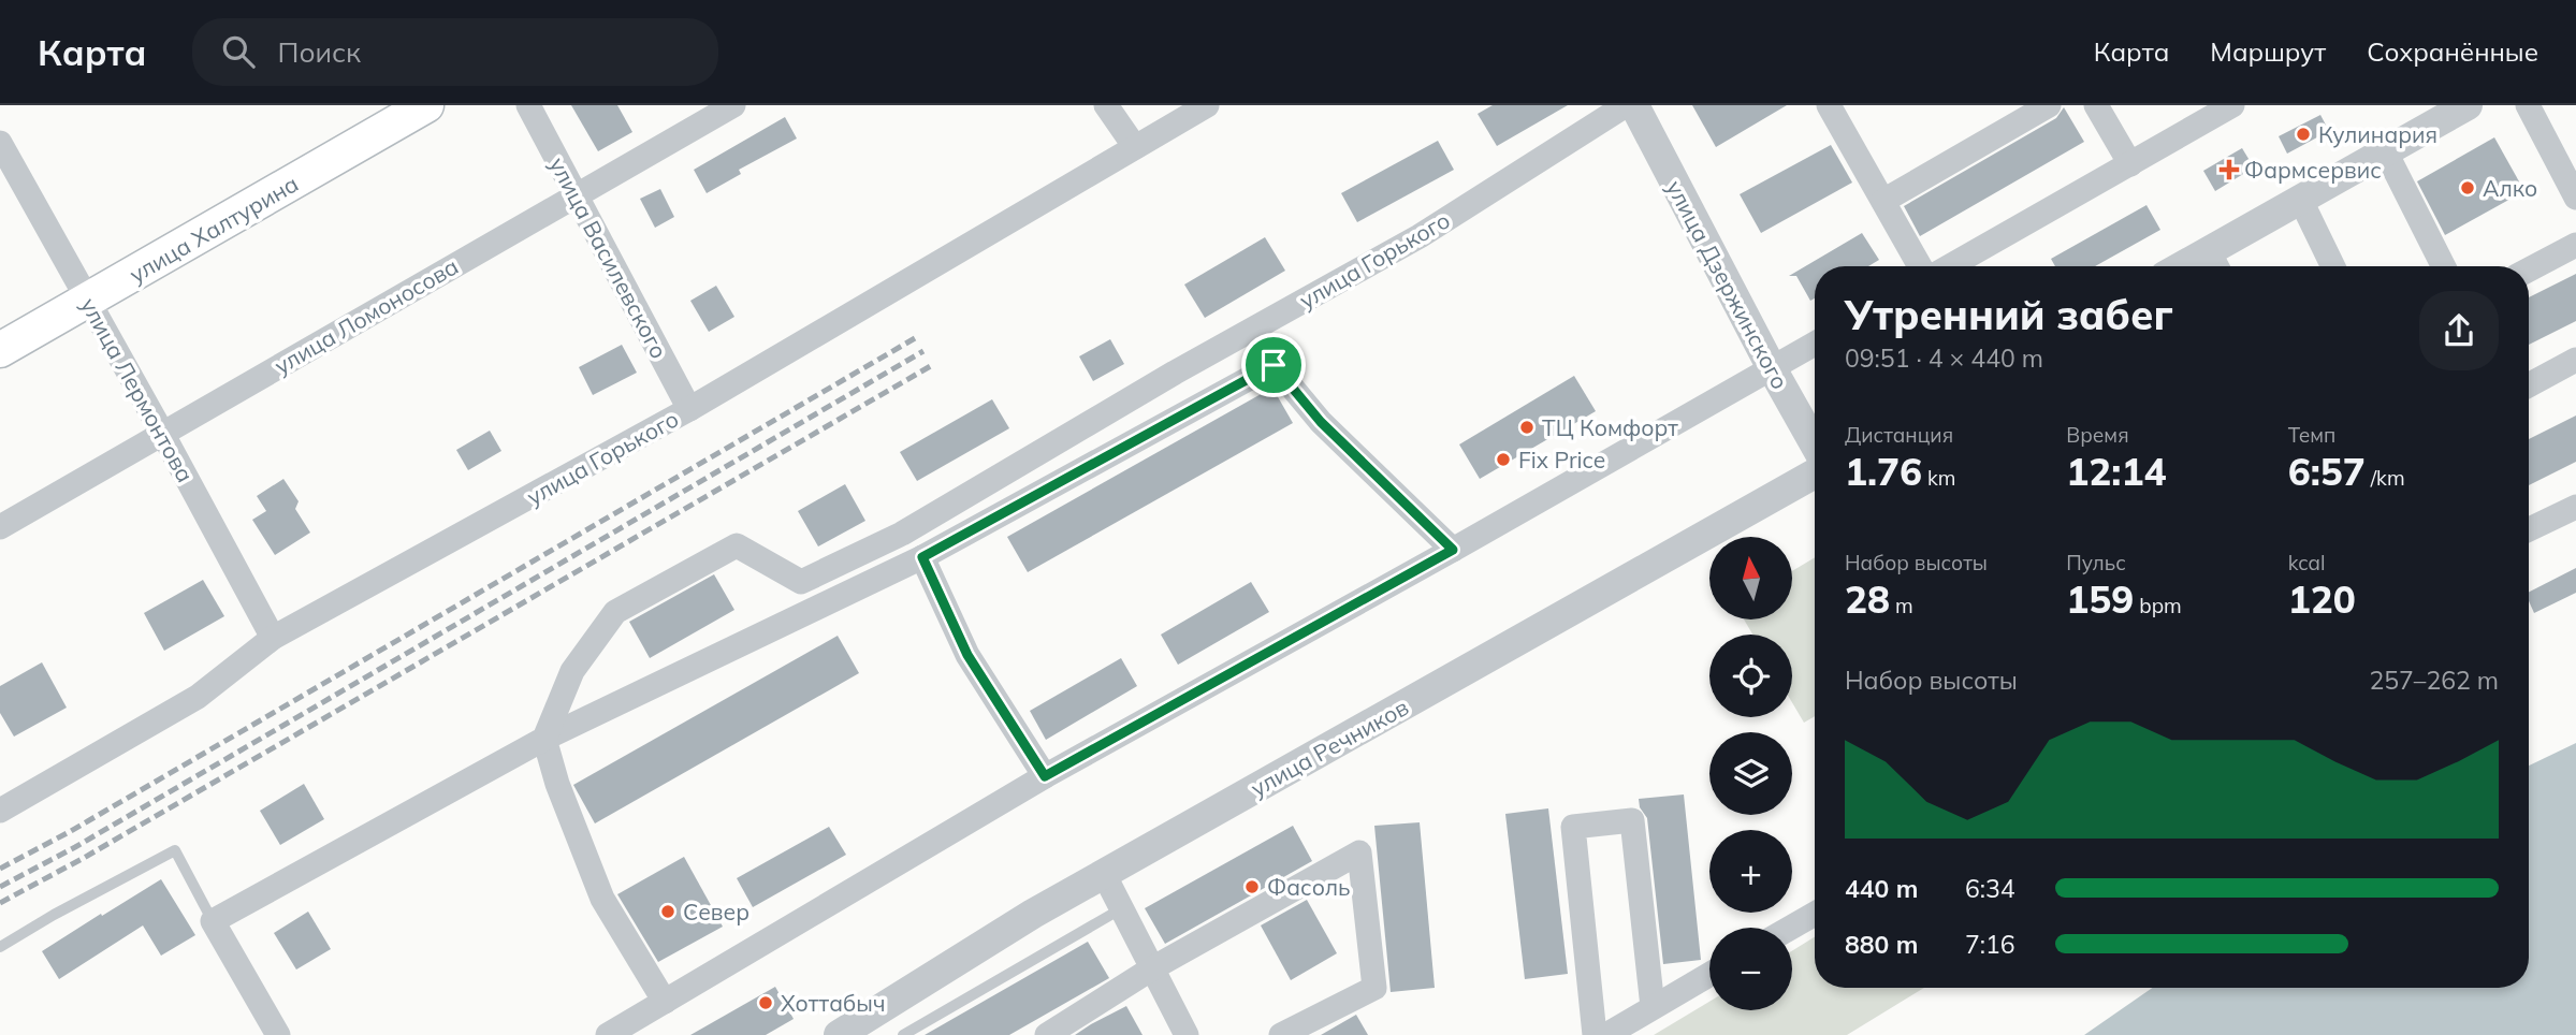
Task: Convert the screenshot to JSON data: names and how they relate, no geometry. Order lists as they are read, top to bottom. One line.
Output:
{"streets":{"main road":["улица Халтурина"],"street":["улица Василевского","улица Горького","улица Дзержинского","улица Ломоносова","улица Лермонтова","улица Речников"]},"crossings":[["улица Халтурина","улица Лермонтова"],["улица Василевского","улица Горького"],["улица Василевского","улица Ломоносова"],["улица Горького","улица Лермонтова"],["улица Ломоносова","улица Лермонтова"]],"places":{"other":["Кулинария","Алко","ТЦ Комфорт","Fix Price","Фасоль","Север","Хоттабыч"],"health":["Фармсервис"]},"north":"top","page":{"header":"Карта","search":"Поиск","nav":["Карта","Маршрут","Сохранённые"],"heading":["Утренний забег","09:51 · 4 × 440 m"],"stats":[["Дистанция","1.76 km"],["Время","12:14"],["Темп","6:57 /km"],["Набор высоты","28 m"],["Пульс","159 bpm"],["kcal","120"]],"map_buttons":["+","−"],"chart":["Набор высоты","257–262 m"],"list":[{"name":"440 m","note":"6:34"},{"name":"880 m","note":"7:16"}]}}
